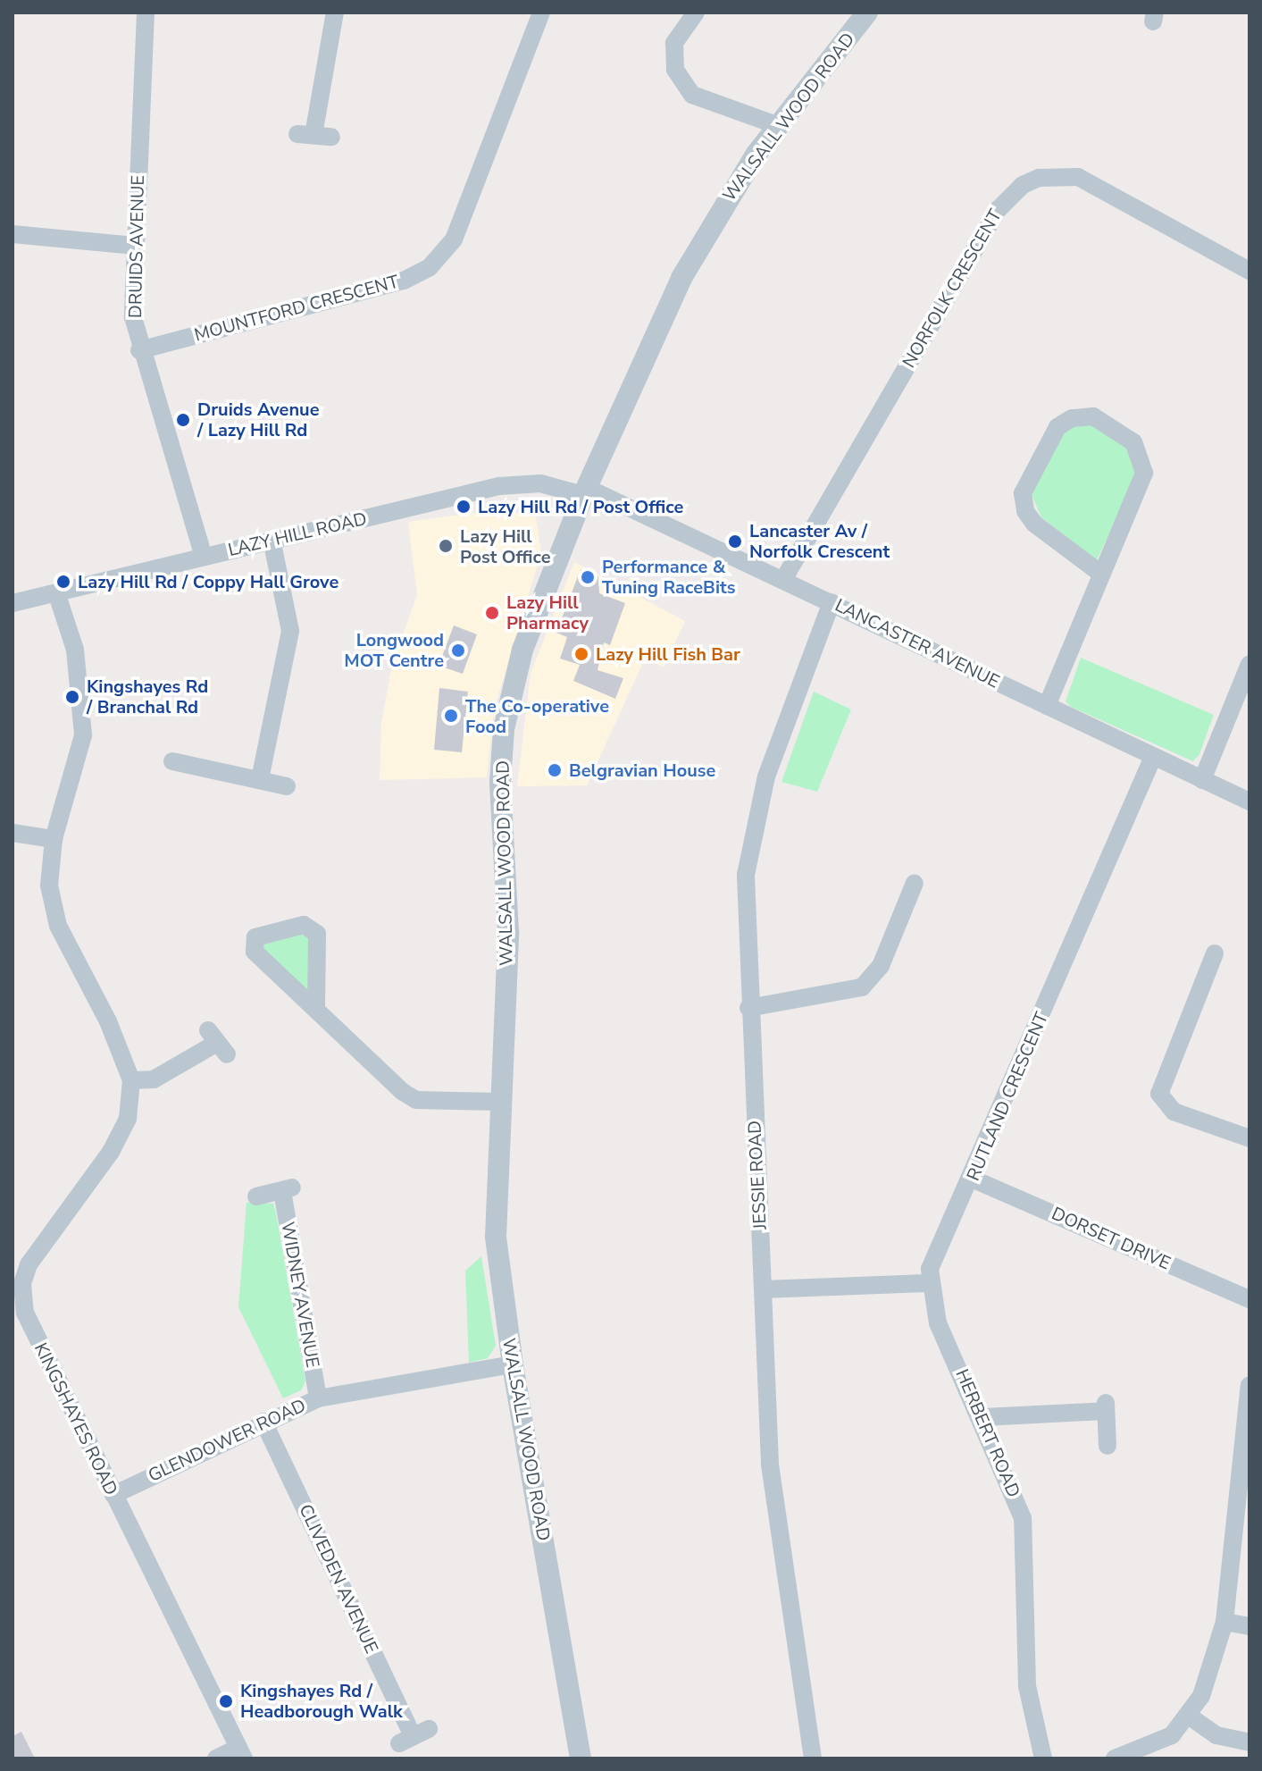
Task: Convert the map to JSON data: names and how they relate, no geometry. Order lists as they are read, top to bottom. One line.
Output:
{"streets":{"street":["WALSALL WOOD ROAD","DRUIDS AVENUE","NORFOLK CRESCENT","MOUNTFORD CRESCENT","LAZY HILL ROAD","LANCASTER AVENUE","RUTLAND CRESCENT","JESSIE ROAD","DORSET DRIVE","WIDNEY AVENUE","KINGSHAYES ROAD","HERBERT ROAD","GLENDOWER ROAD","CLIVEDEN AVENUE"]},"crossings":[["WALSALL WOOD ROAD","LAZY HILL ROAD"],["WALSALL WOOD ROAD","LANCASTER AVENUE"],["WALSALL WOOD ROAD","GLENDOWER ROAD"],["DRUIDS AVENUE","MOUNTFORD CRESCENT"],["DRUIDS AVENUE","LAZY HILL ROAD"],["NORFOLK CRESCENT","LANCASTER AVENUE"],["LAZY HILL ROAD","LANCASTER AVENUE"],["LAZY HILL ROAD","KINGSHAYES ROAD"],["LANCASTER AVENUE","RUTLAND CRESCENT"],["LANCASTER AVENUE","JESSIE ROAD"],["RUTLAND CRESCENT","DORSET DRIVE"],["RUTLAND CRESCENT","HERBERT ROAD"],["WIDNEY AVENUE","GLENDOWER ROAD"],["KINGSHAYES ROAD","GLENDOWER ROAD"],["GLENDOWER ROAD","CLIVEDEN AVENUE"]],"places":["Druids Avenue / Lazy Hill Rd","Lazy Hill Rd / Post Office","Lancaster Av / Norfolk Crescent","Lazy Hill Post Office","Performance & Tuning RaceBits","Lazy Hill Rd / Coppy Hall Grove","Lazy Hill Pharmacy","Longwood MOT Centre","Lazy Hill Fish Bar","Kingshayes Rd / Branchal Rd","The Co-operative Food","Belgravian House","Kingshayes Rd / Headborough Walk"]}
